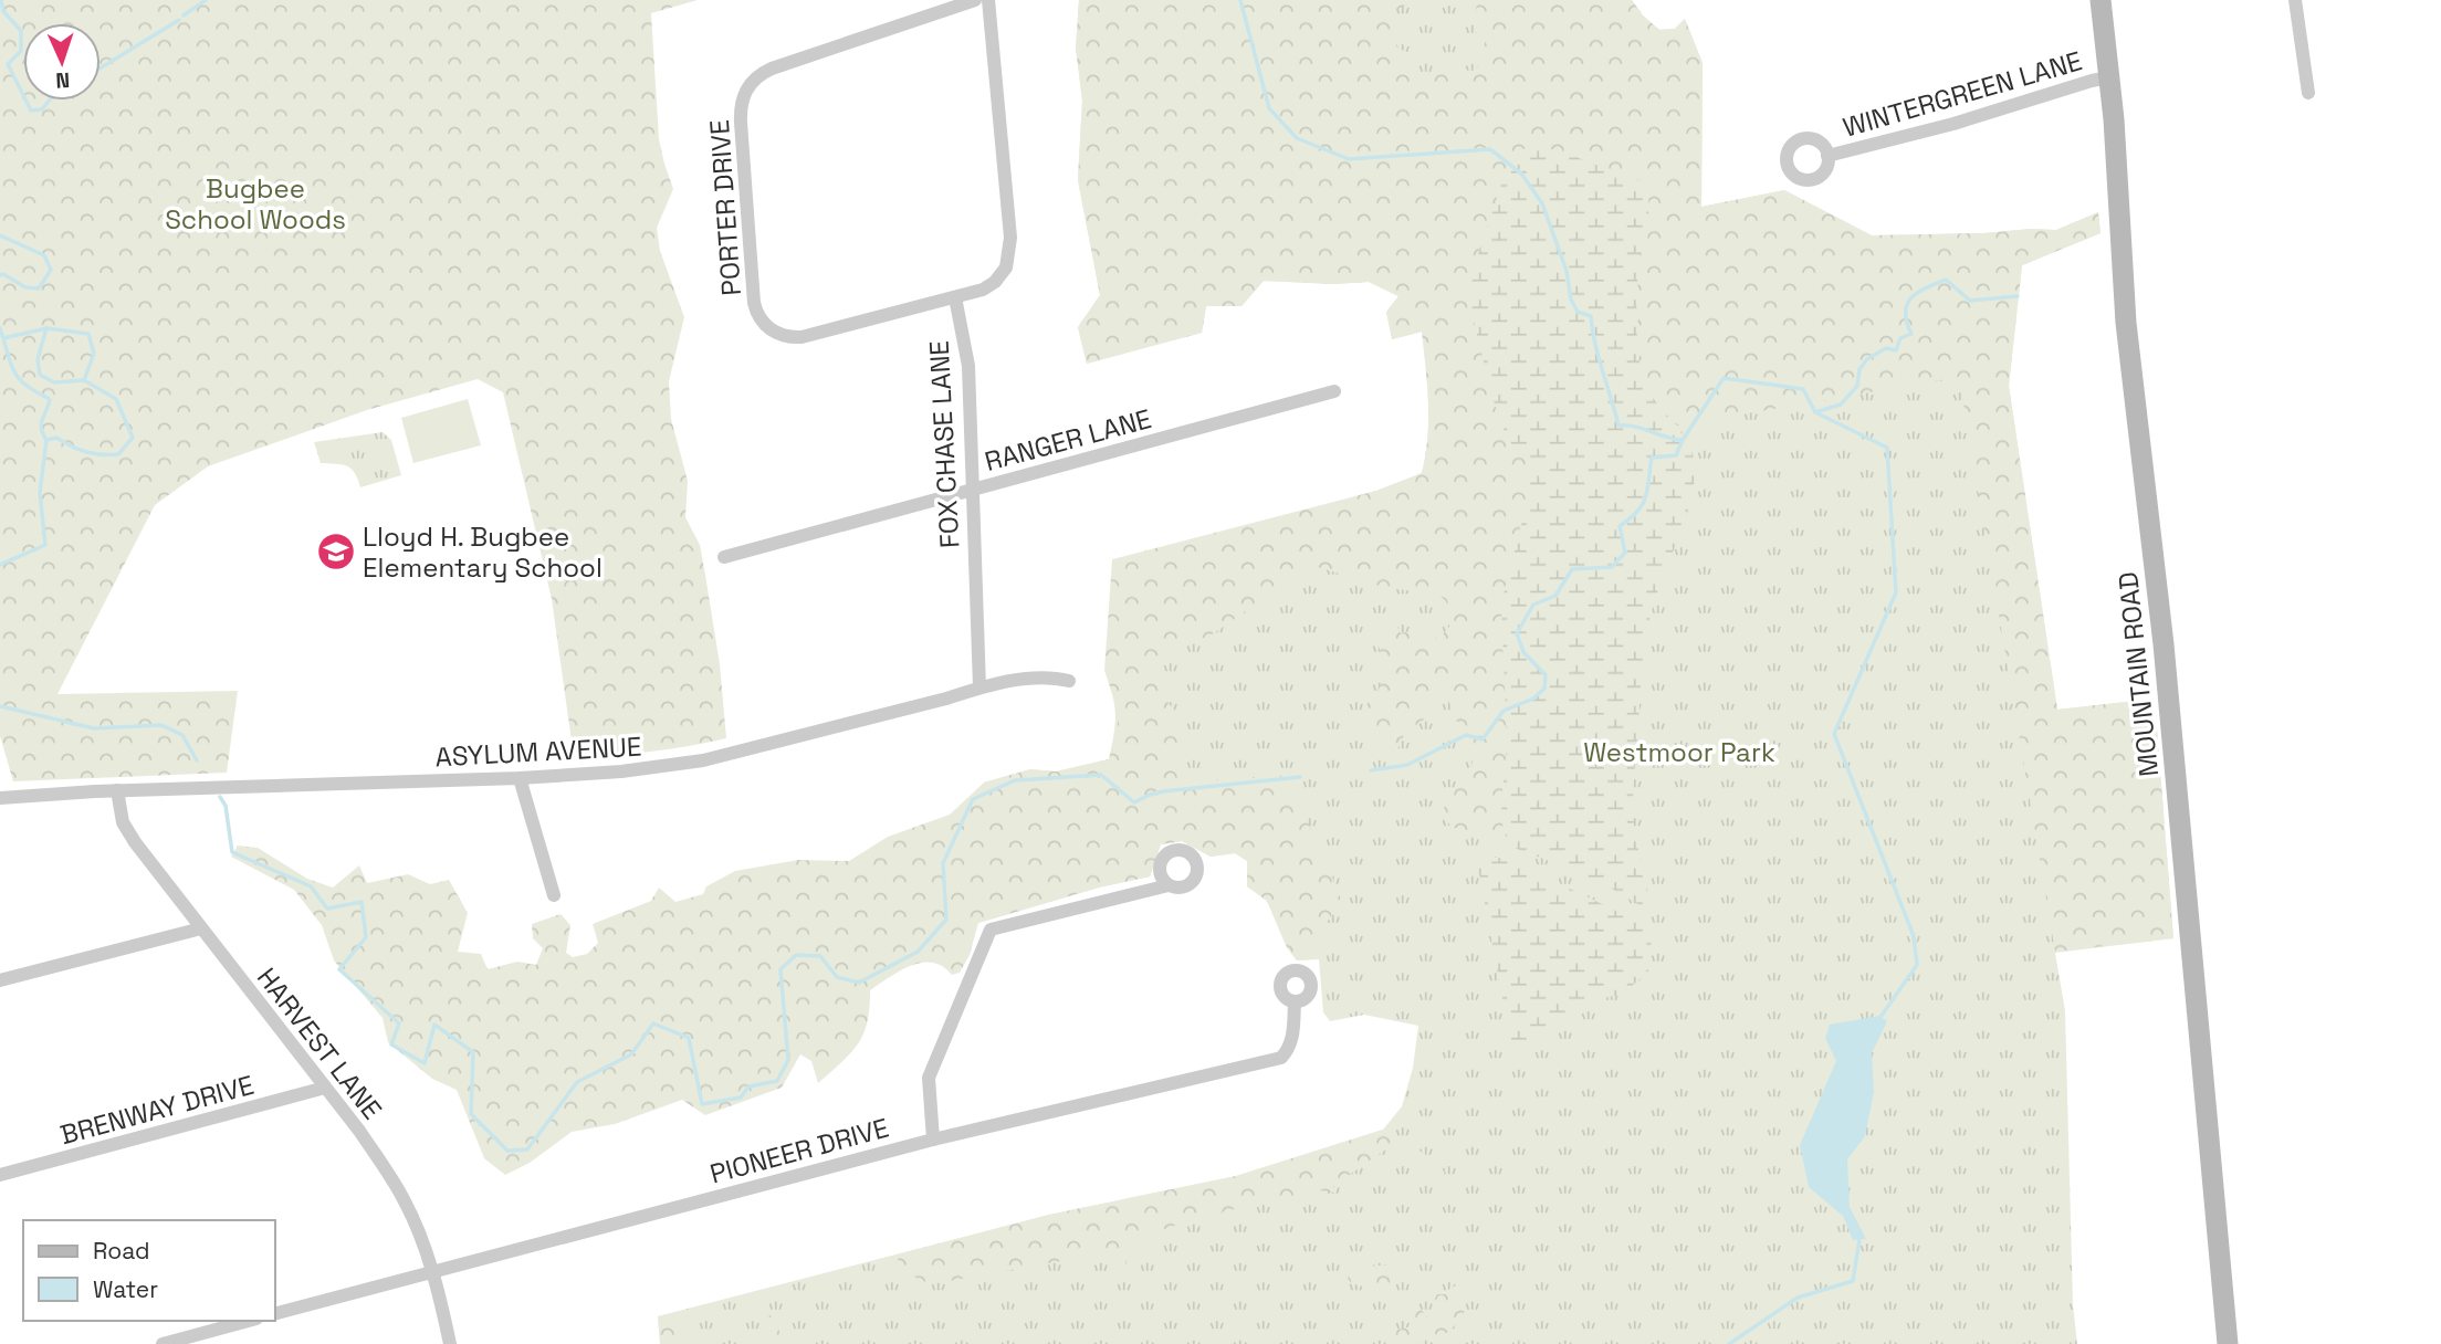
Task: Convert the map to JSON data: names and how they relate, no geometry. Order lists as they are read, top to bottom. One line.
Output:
{"streets":{"main road":["MOUNTAIN ROAD"],"street":["WINTERGREEN LANE","PORTER DRIVE","RANGER LANE","FOX CHASE LANE","ASYLUM AVENUE","HARVEST LANE","BRENWAY DRIVE","PIONEER DRIVE"]},"crossings":[["WINTERGREEN LANE","MOUNTAIN ROAD"],["PORTER DRIVE","FOX CHASE LANE"],["RANGER LANE","FOX CHASE LANE"],["FOX CHASE LANE","ASYLUM AVENUE"],["ASYLUM AVENUE","HARVEST LANE"],["HARVEST LANE","BRENWAY DRIVE"],["HARVEST LANE","PIONEER DRIVE"]],"parks":["Bugbee School Woods","Westmoor Park"],"places":{"school or university":["Lloyd H. Bugbee Elementary School"]},"legend":["Road","Water"],"north":"bottom"}
